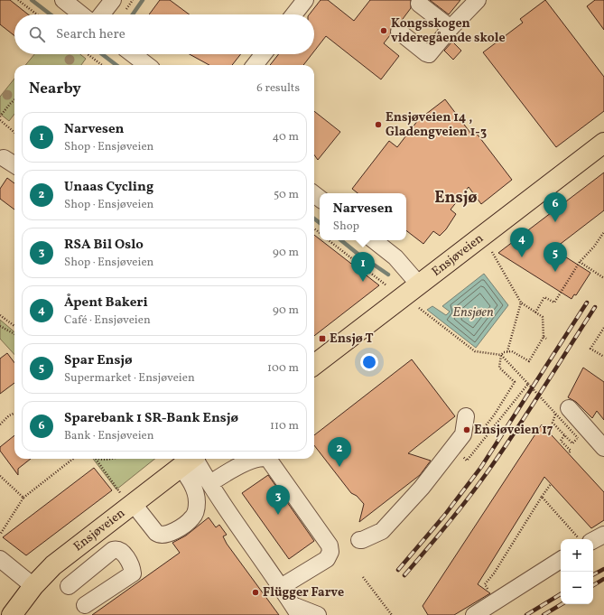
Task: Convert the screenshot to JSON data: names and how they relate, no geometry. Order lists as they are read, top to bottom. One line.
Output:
{"streets":{"main road":["Ensjøveien"]},"districts":["Ensjø"],"water":["Ensjøen"],"places":{"other":["Kongsskogen videregående skole","Ensjøveien 14 , Gladengveien 1-3","Ensjøveien 17","Flügger Farve"],"transit":["Ensjø T"]},"page":{"search":"Search here","heading":["Nearby","6 results"],"list":[{"mark":"1","name":"Narvesen","note":"Shop · Ensjøveien","value":"40 m"},{"mark":"2","name":"Unaas Cycling","note":"Shop · Ensjøveien","value":"50 m"},{"mark":"3","name":"RSA Bil Oslo","note":"Shop · Ensjøveien","value":"90 m"},{"mark":"4","name":"Åpent Bakeri","note":"Café · Ensjøveien","value":"90 m"},{"mark":"5","name":"Spar Ensjø","note":"Supermarket · Ensjøveien","value":"100 m"},{"mark":"6","name":"Sparebank 1 SR-Bank Ensjø","note":"Bank · Ensjøveien","value":"110 m"}],"pins":["6","4","5","1","2","3"],"popup":["Narvesen","Shop"],"map_buttons":["+","−"]}}
